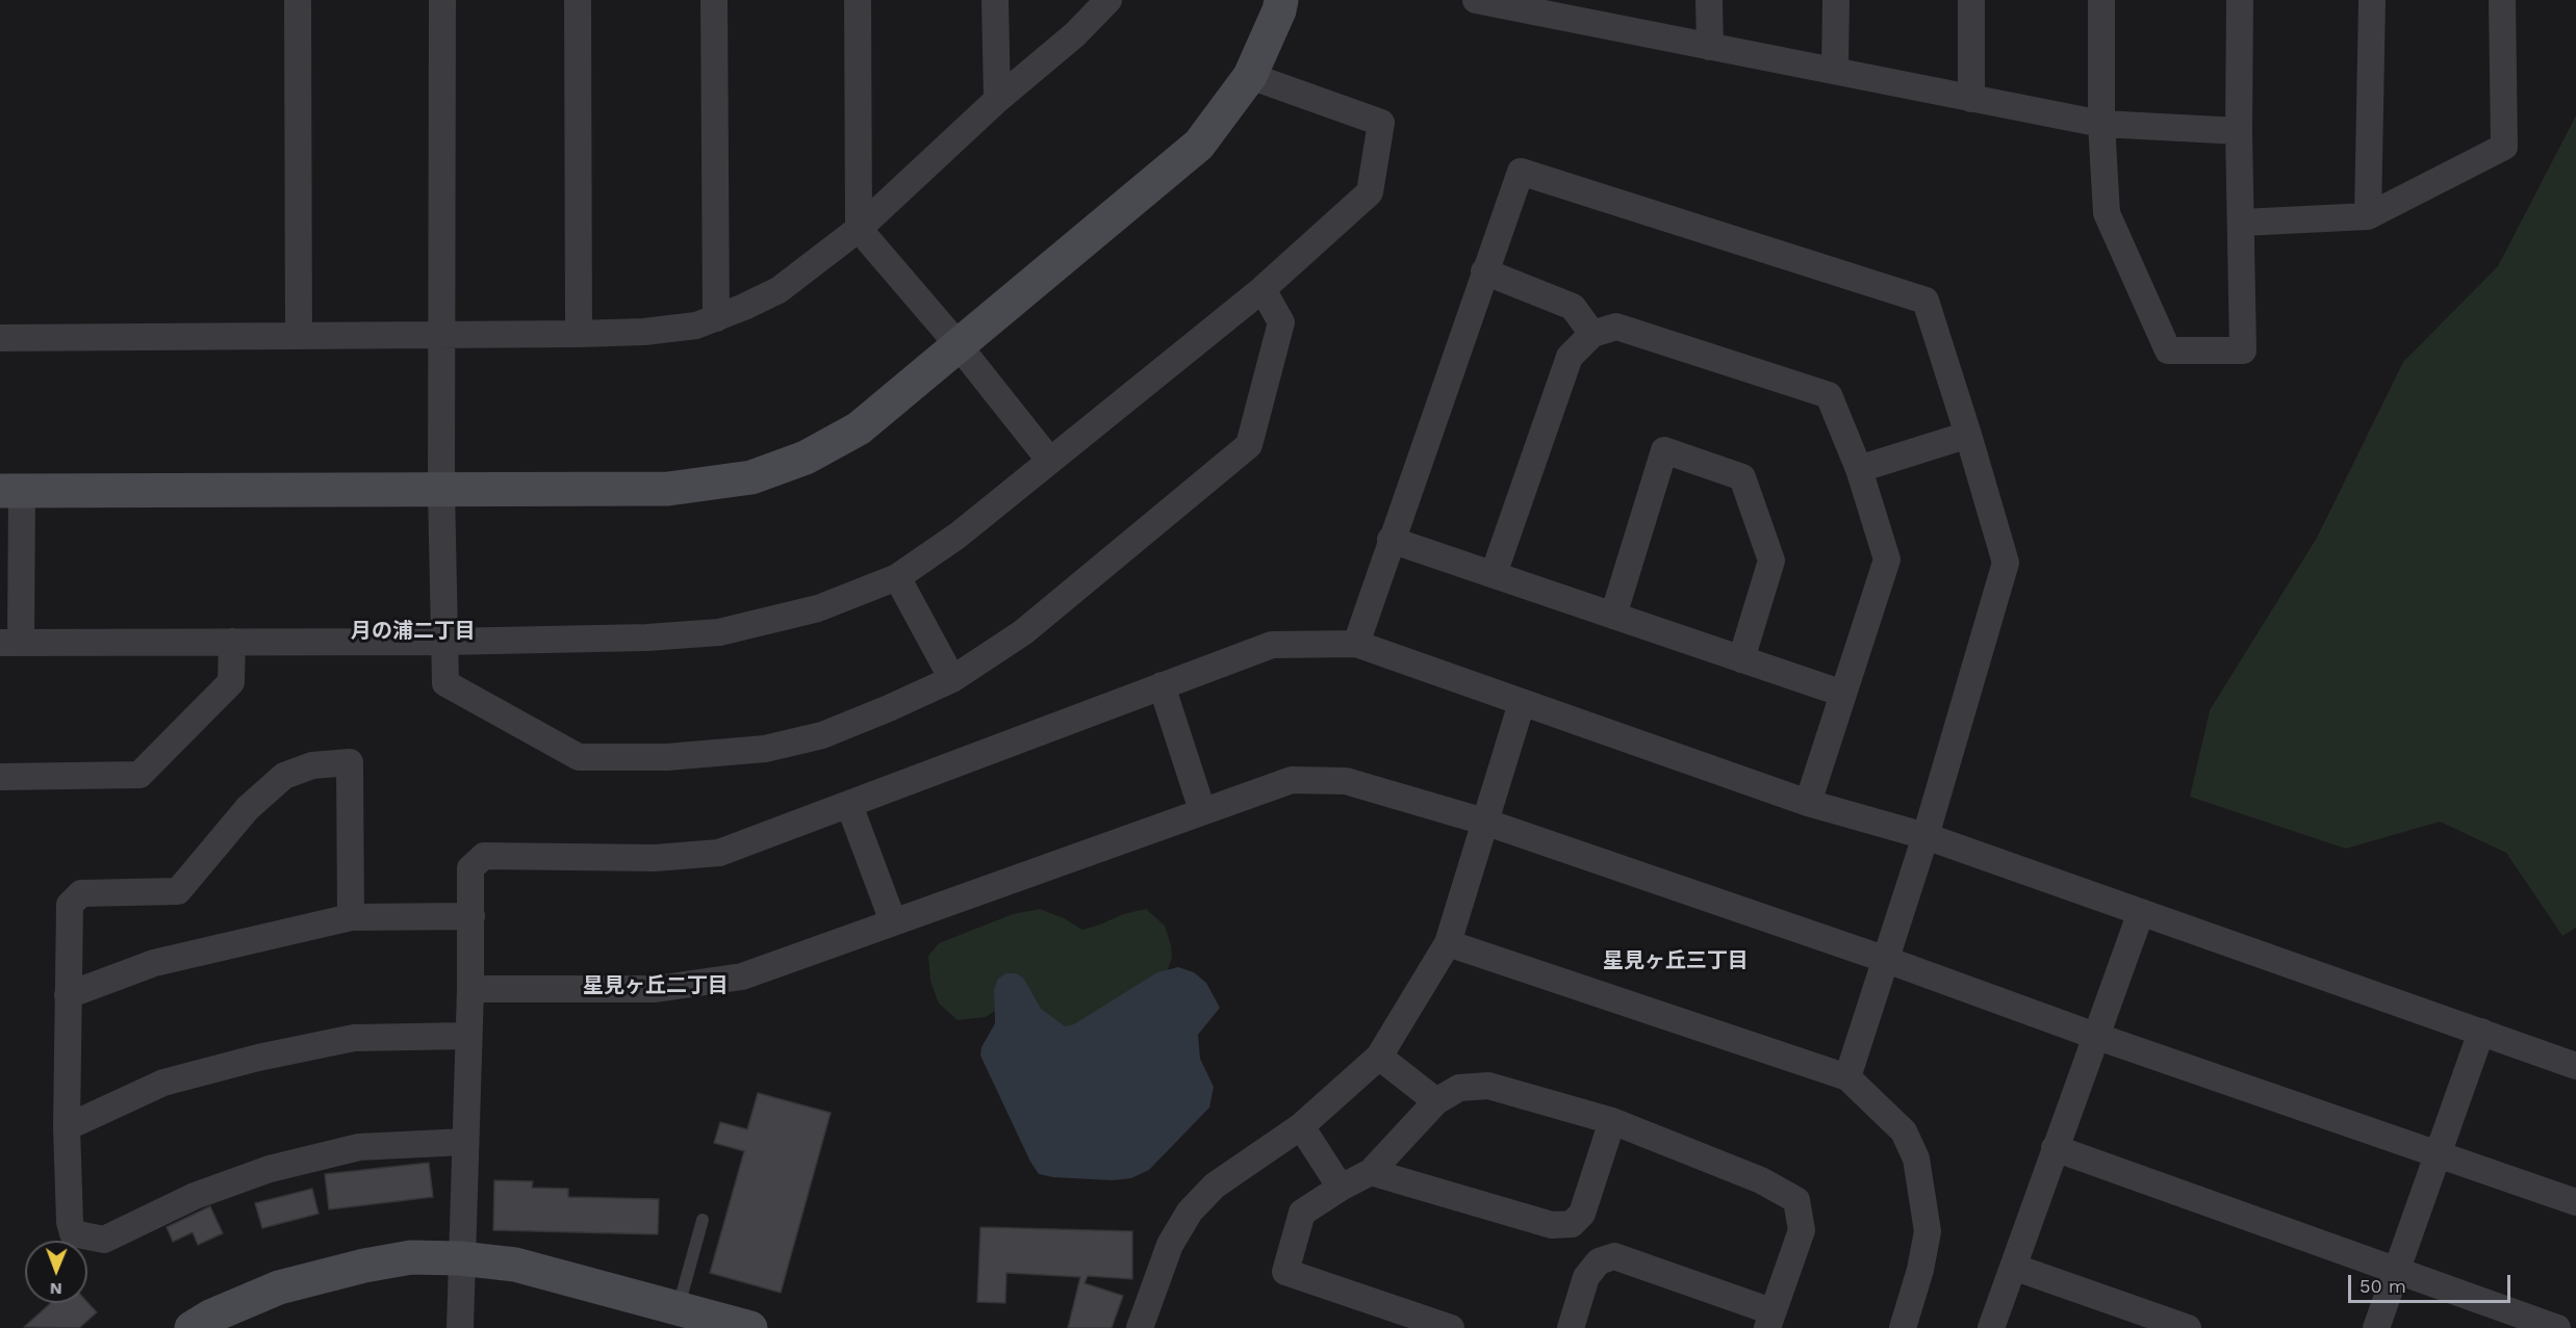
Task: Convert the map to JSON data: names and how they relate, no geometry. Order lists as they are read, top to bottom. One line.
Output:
{"districts":["月の浦二丁目","星見ヶ丘三丁目","星見ヶ丘二丁目"],"scale_bar":"50 m","north":"bottom"}
